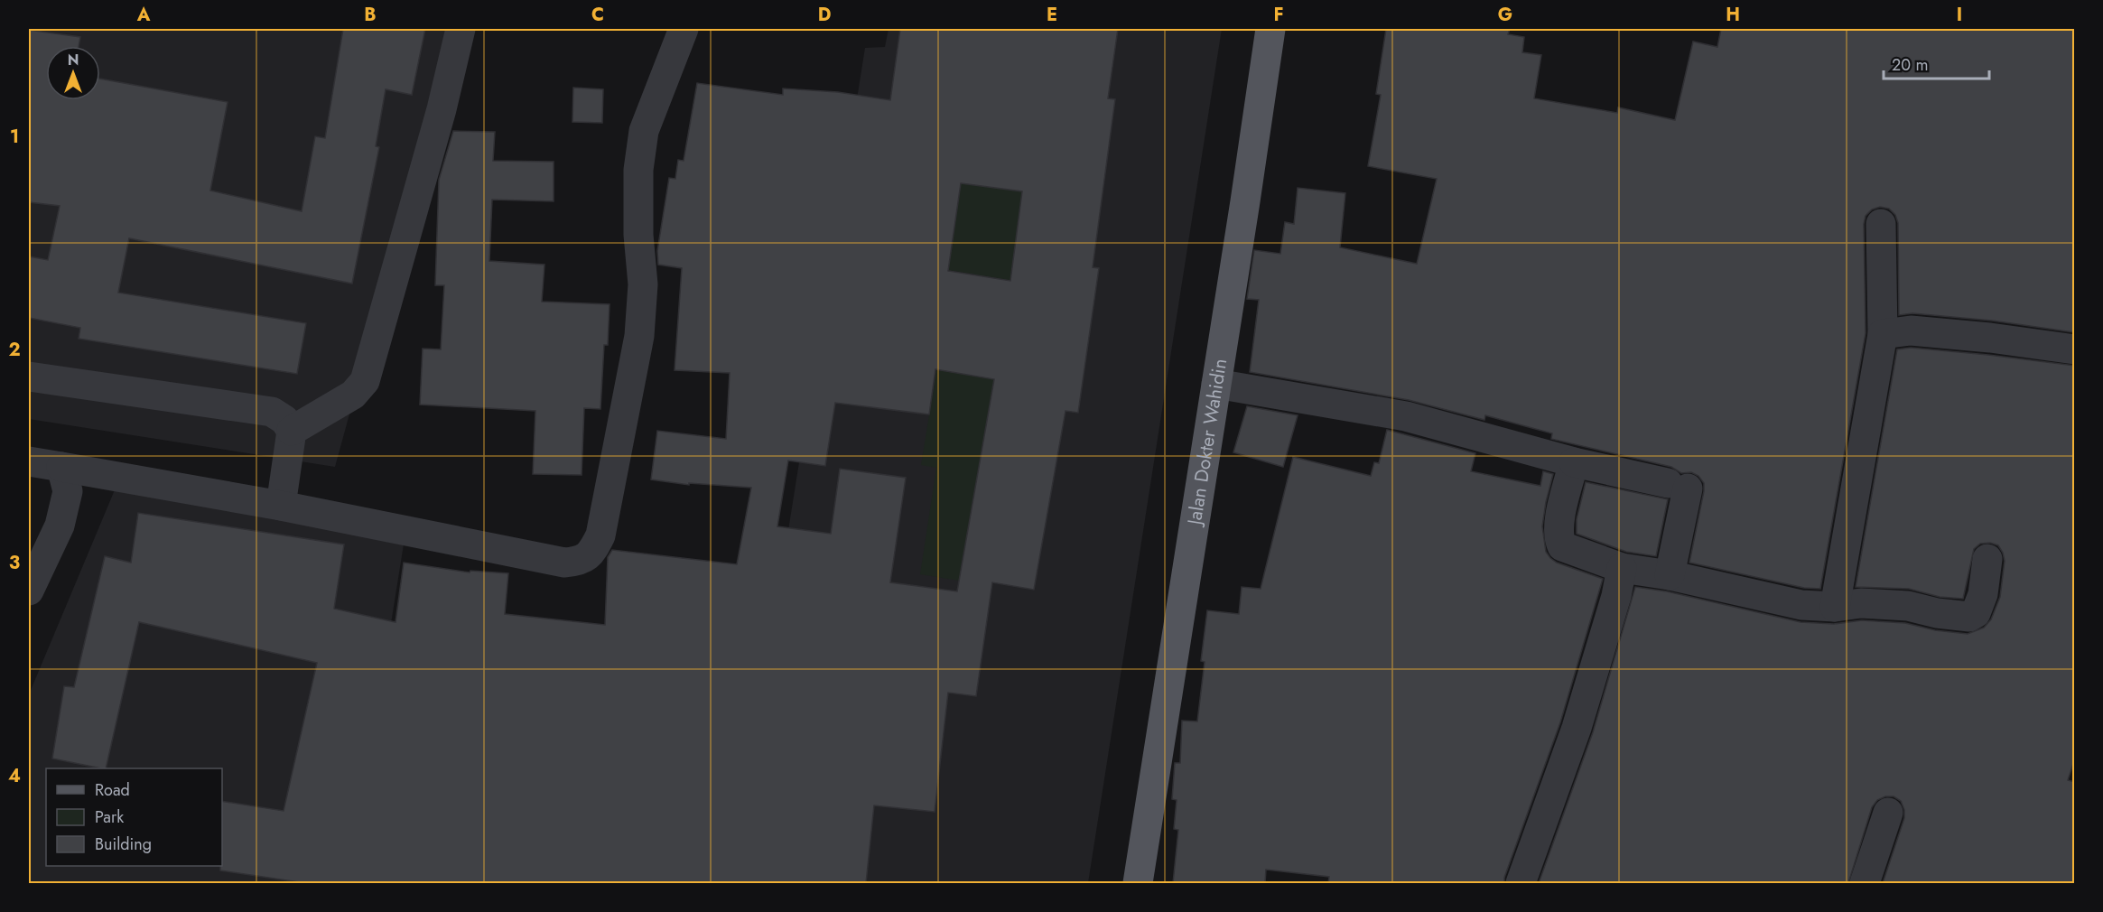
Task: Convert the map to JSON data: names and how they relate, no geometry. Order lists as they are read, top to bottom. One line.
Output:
{"streets":{"main road":["Jalan Dokter Wahidin"]},"legend":["Road","Park","Building"],"scale_bar":"20 m","north":"top","grid":{"columns":["A","B","C","D","E","F","G","H","I"],"rows":["1","2","3","4"]}}
